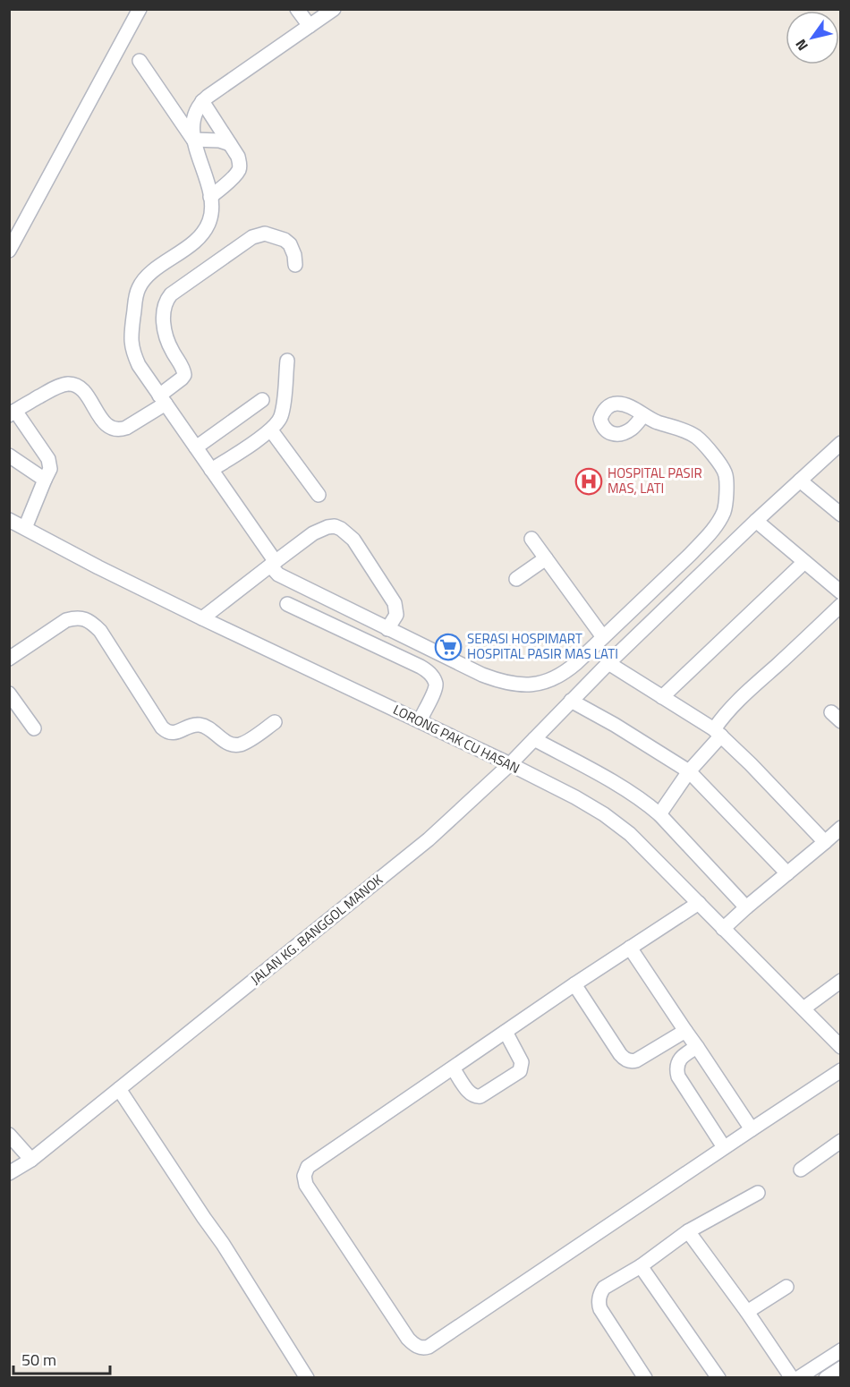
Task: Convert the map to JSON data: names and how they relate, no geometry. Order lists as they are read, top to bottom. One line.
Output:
{"streets":{"street":["LORONG PAK CU HASAN","JALAN KG. BANGGOL MANOK"]},"crossings":[["LORONG PAK CU HASAN","JALAN KG. BANGGOL MANOK"]],"places":{"hospital":["HOSPITAL PASIR MAS, LATI"],"supermarket":["SERASI HOSPIMART HOSPITAL PASIR MAS LATI"]},"scale_bar":"50 m","north":"bottom left"}
